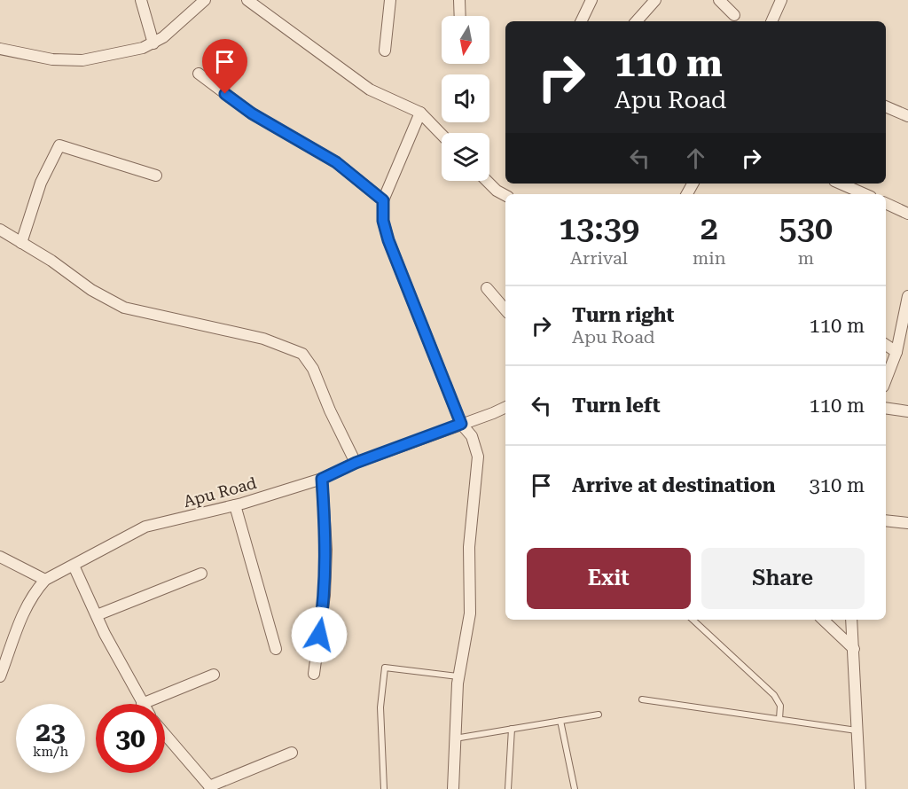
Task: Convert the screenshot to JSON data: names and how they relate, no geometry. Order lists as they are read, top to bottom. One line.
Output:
{"streets":{"street":["Apu Road"]},"north":"bottom","page":{"turn":["110 m","Apu Road"],"eta":["13:39","Arrival","2","min","530","m"],"list":[{"name":"Turn right","note":"Apu Road","value":"110 m"},{"name":"Turn left","value":"110 m"},{"name":"Arrive at destination","value":"310 m"}],"buttons":["Exit","Share"],"speed":"23 km/h","limit":"30"}}
